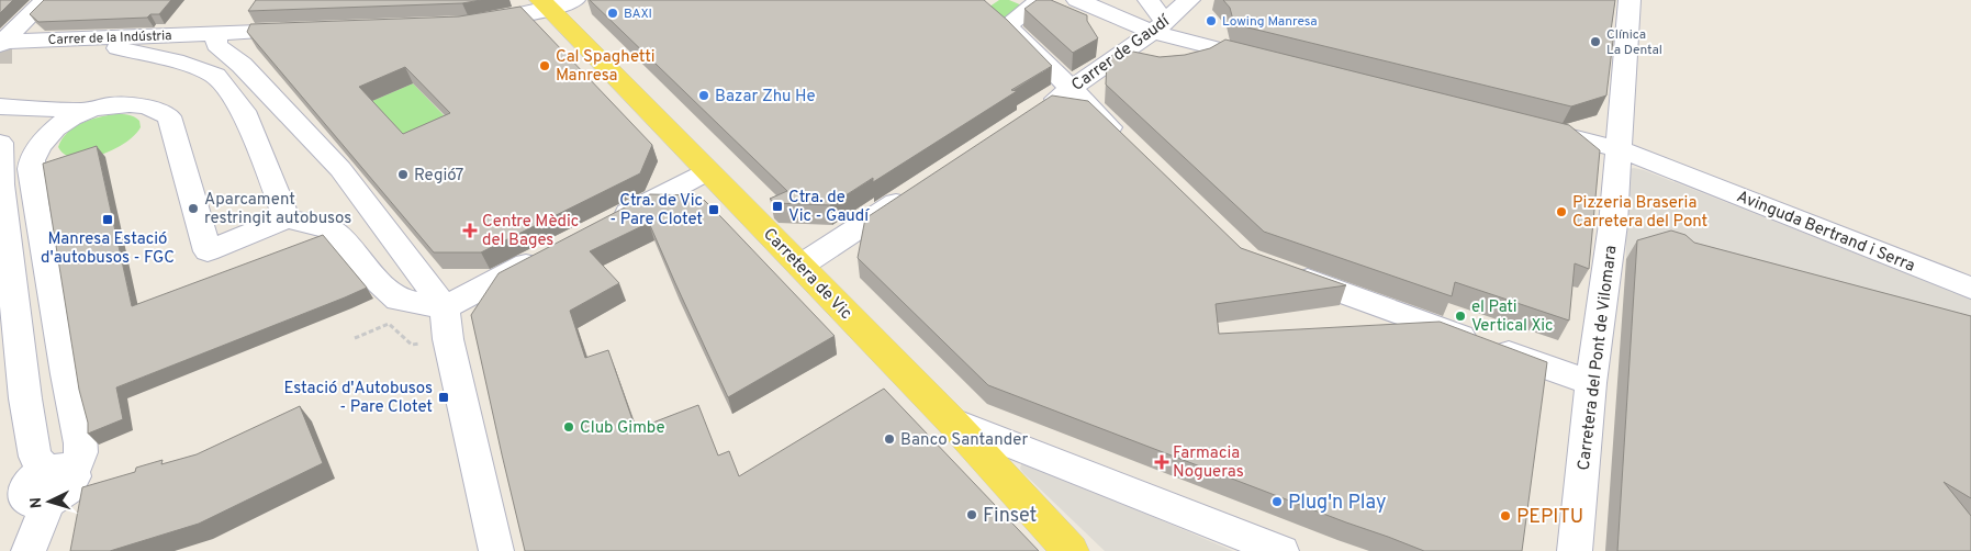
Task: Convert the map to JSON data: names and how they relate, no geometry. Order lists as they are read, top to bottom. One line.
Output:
{"streets":{"main road":["Carretera de Vic"],"street":["Carrer de la Indústria","Carrer de Gaudí","Avinguda Bertrand i Serra","Carretera del Pont de Vilomara"]},"crossings":[["Avinguda Bertrand i Serra","Carretera del Pont de Vilomara"]],"places":{"other":["BAXI","Lowing Manresa","Clínica La Dental","Cal Spaghetti Manresa","Bazar Zhu He","Regió7","Aparcament restringit autobusos","Pizzeria Braseria Carretera del Pont","el Pati Vertical Xic","Club Gimbe","Banco Santander","Plug'n Play","Finset","PEPITU"],"transit":["Ctra. de Vic - Gaudí","Ctra. de Vic - Pare Clotet","Manresa Estació d'autobusos - FGC","Estació d'Autobusos - Pare Clotet"],"health":["Centre Mèdic del Bages","Farmacia Nogueras"]},"north":"left"}
